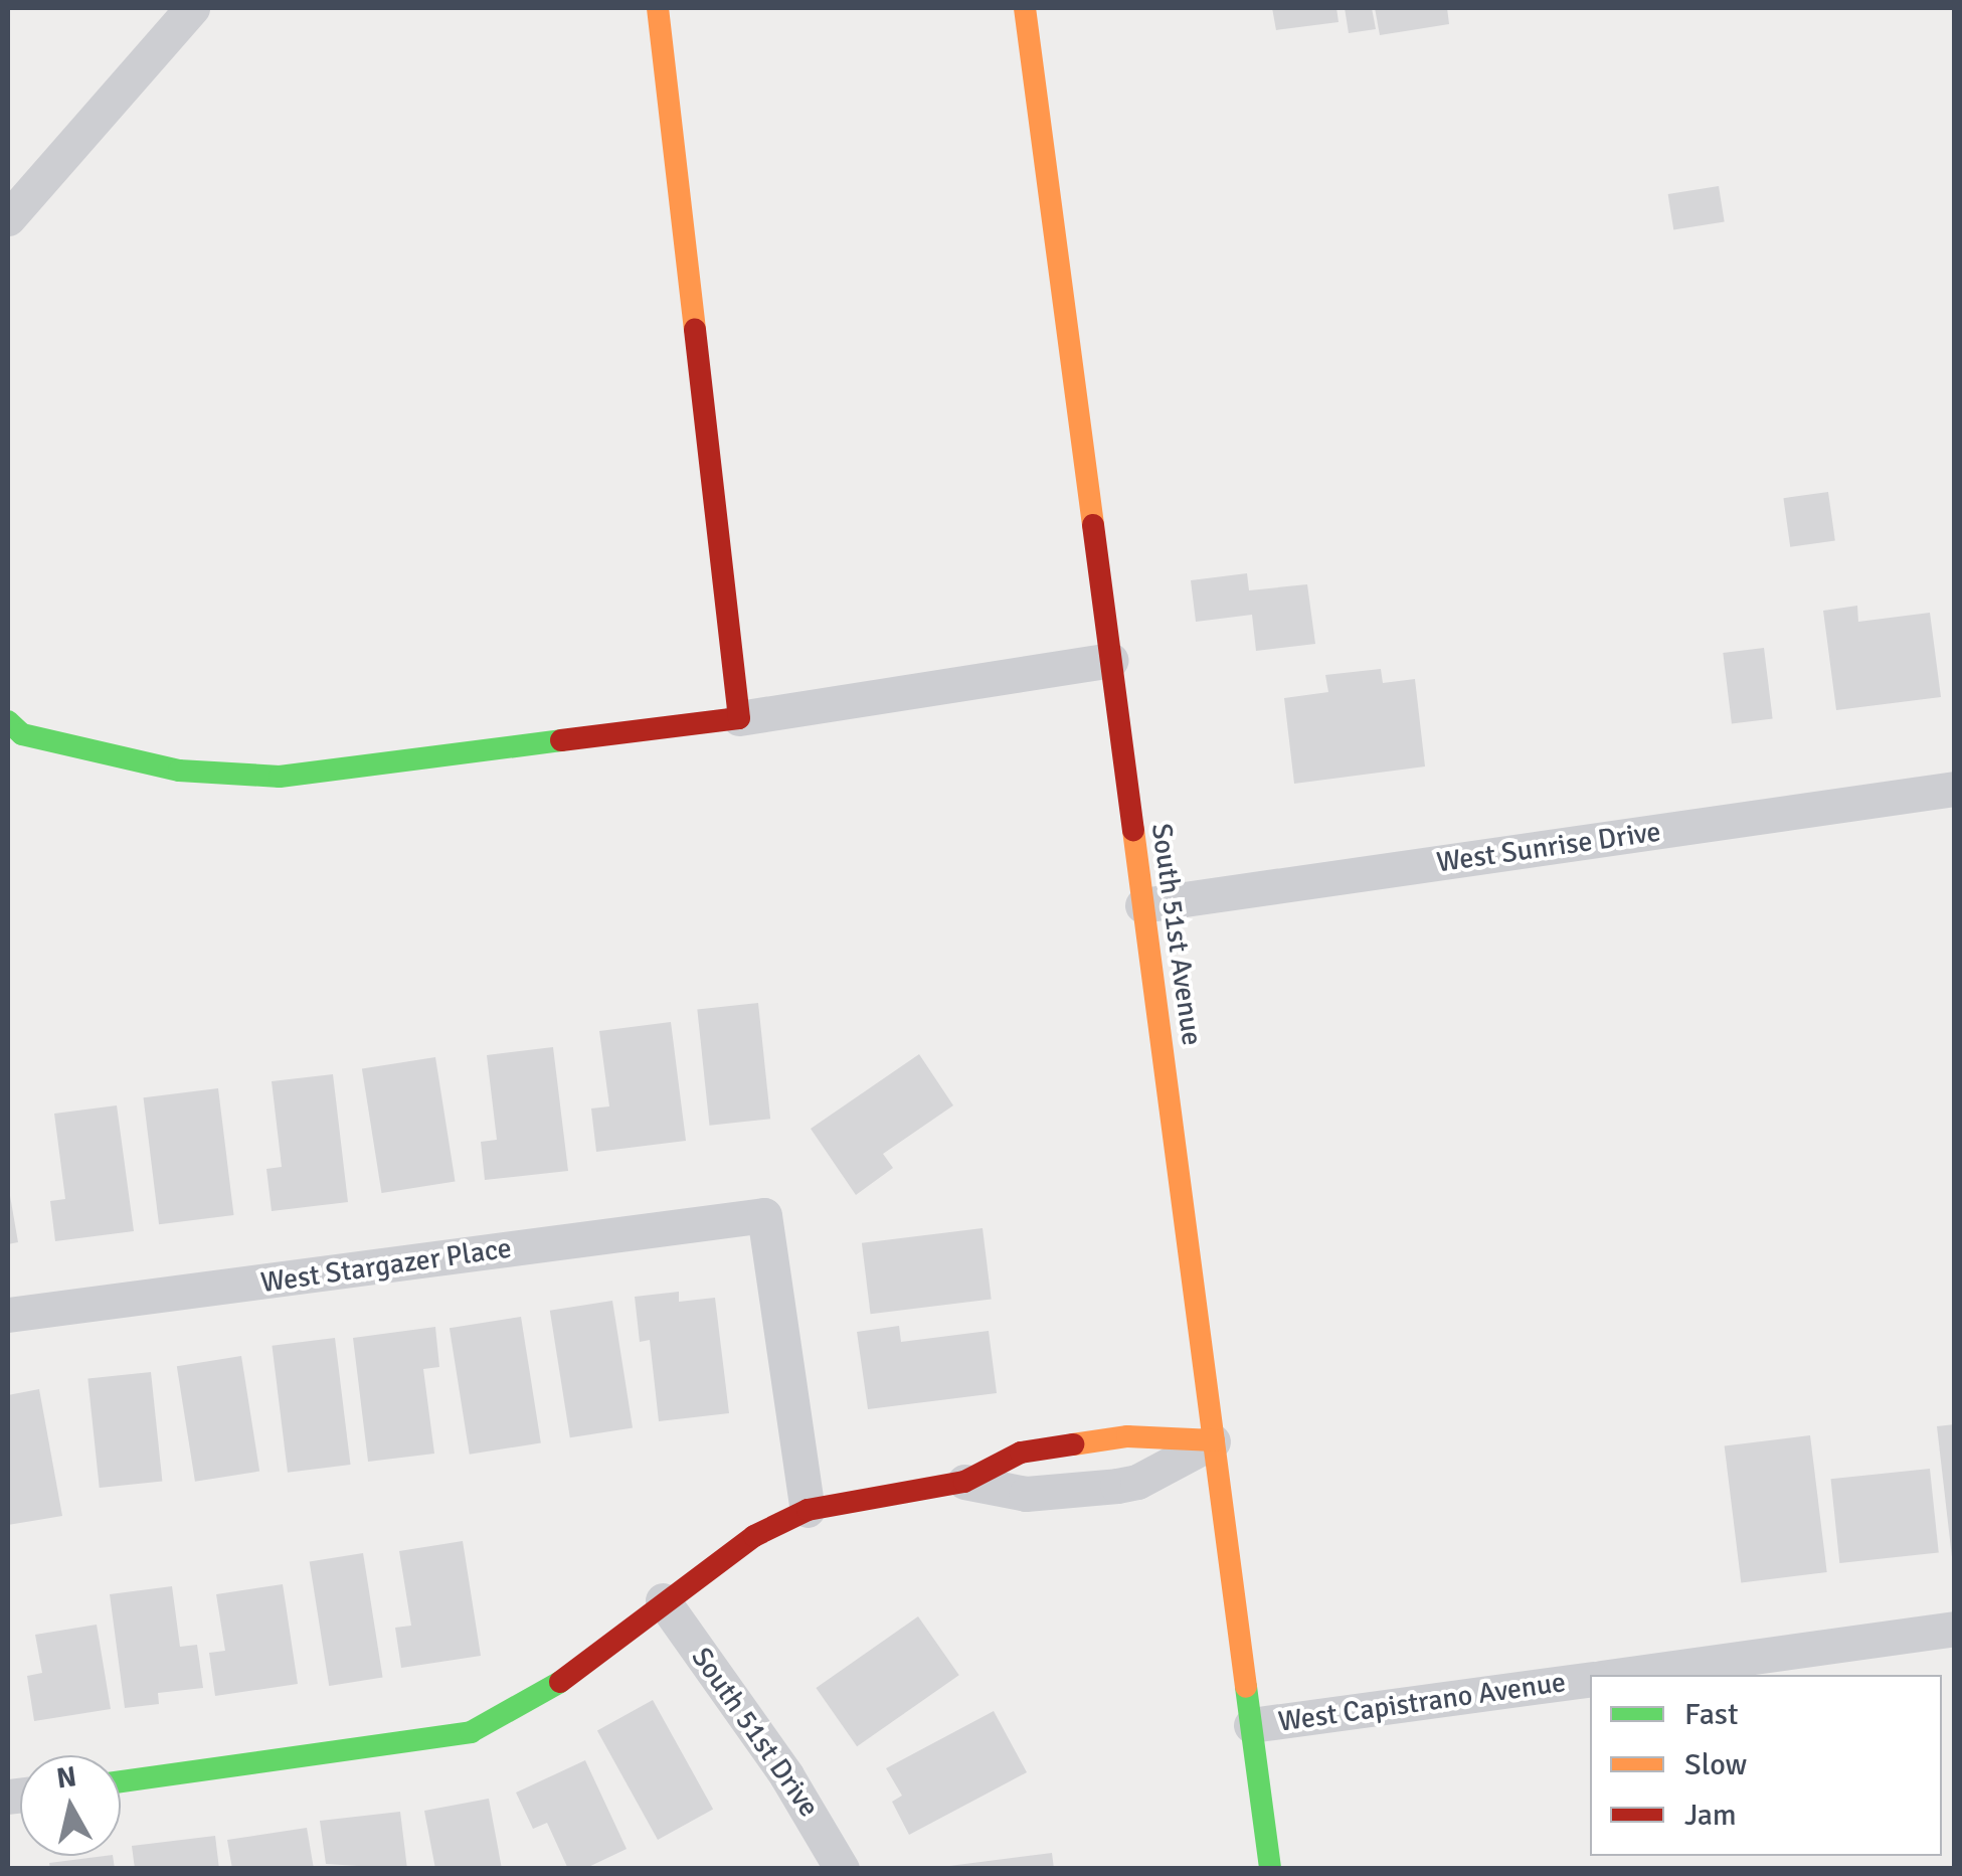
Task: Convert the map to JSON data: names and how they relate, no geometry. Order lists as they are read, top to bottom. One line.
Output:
{"streets":{"street":["West Sunrise Drive","South 51st Avenue","West Stargazer Place","West Capistrano Avenue","South 51st Drive"]},"crossings":[["West Sunrise Drive","South 51st Avenue"],["South 51st Avenue","West Capistrano Avenue"]],"legend":["Fast","Slow","Jam"],"north":"top"}
